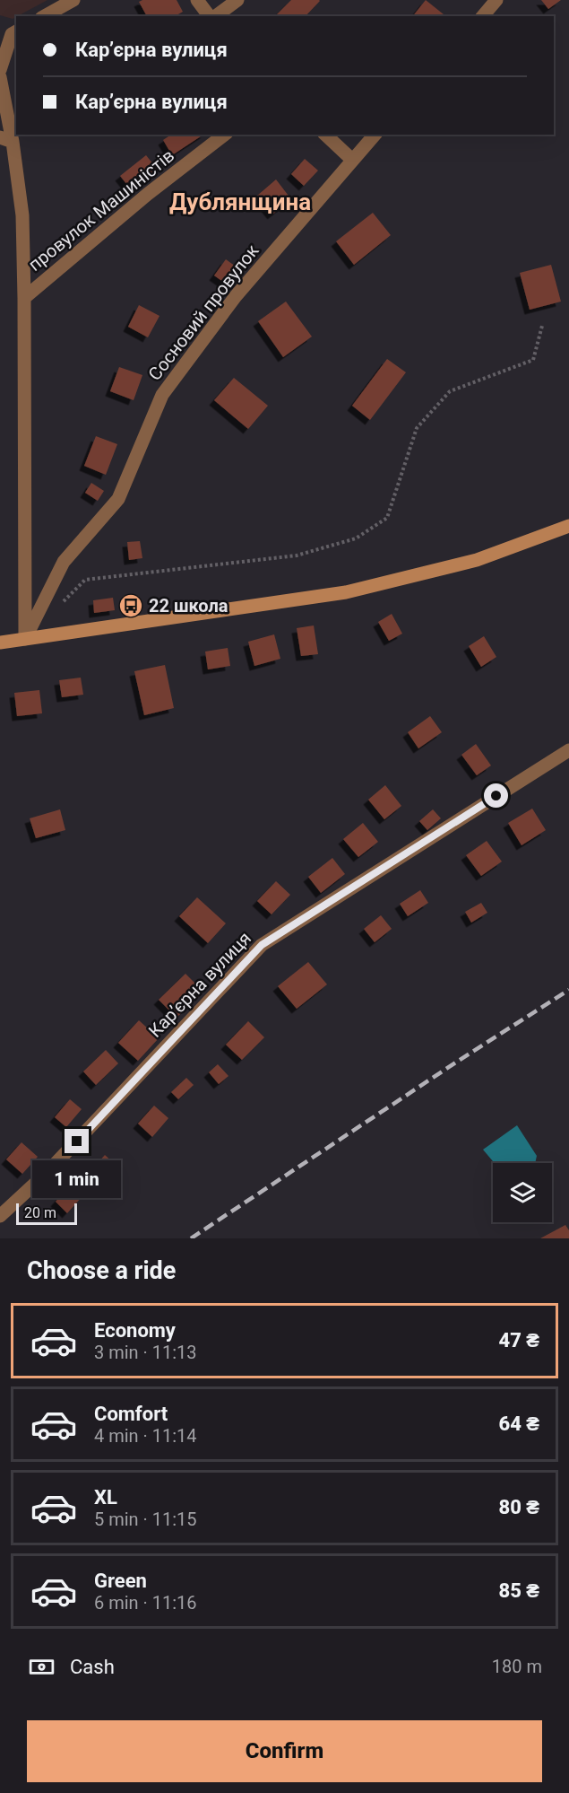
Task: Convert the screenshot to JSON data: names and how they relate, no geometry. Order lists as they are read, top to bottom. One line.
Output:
{"streets":{"street":["провулок Машиністів","Сосновий провулок","Карʼєрна вулиця"]},"districts":["Дублянщина"],"places":{"bus stop":["22 школа"]},"scale_bar":"20 m","page":{"banner":["Карʼєрна вулиця","Карʼєрна вулиця"],"bubble":"1 min","scale":"20 m","heading":"Choose a ride","list":[{"name":"Economy","note":"3 min · 11:13","value":"47 ₴"},{"name":"Comfort","note":"4 min · 11:14","value":"64 ₴"},{"name":"XL","note":"5 min · 11:15","value":"80 ₴"},{"name":"Green","note":"6 min · 11:16","value":"85 ₴"}],"pay":["Cash","180 m"],"buttons":"Confirm"}}
